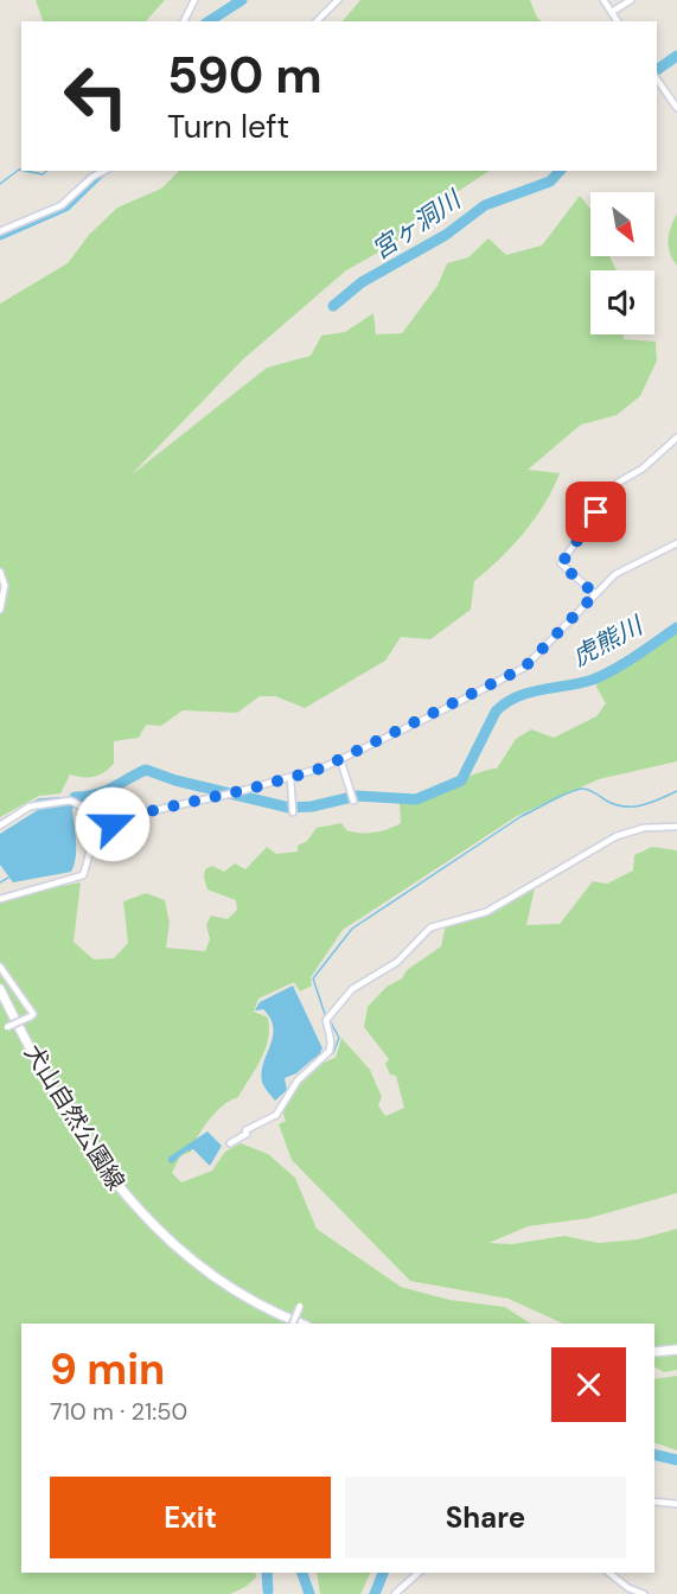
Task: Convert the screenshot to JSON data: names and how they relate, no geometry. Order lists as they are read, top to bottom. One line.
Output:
{"streets":{"main road":["犬山自然公園線"]},"water":["宮ヶ洞川","虎熊川"],"north":"bottom right","page":{"turn":["590 m","Turn left"],"heading":["9 min","710 m · 21:50"],"buttons":["Exit","Share"]}}
